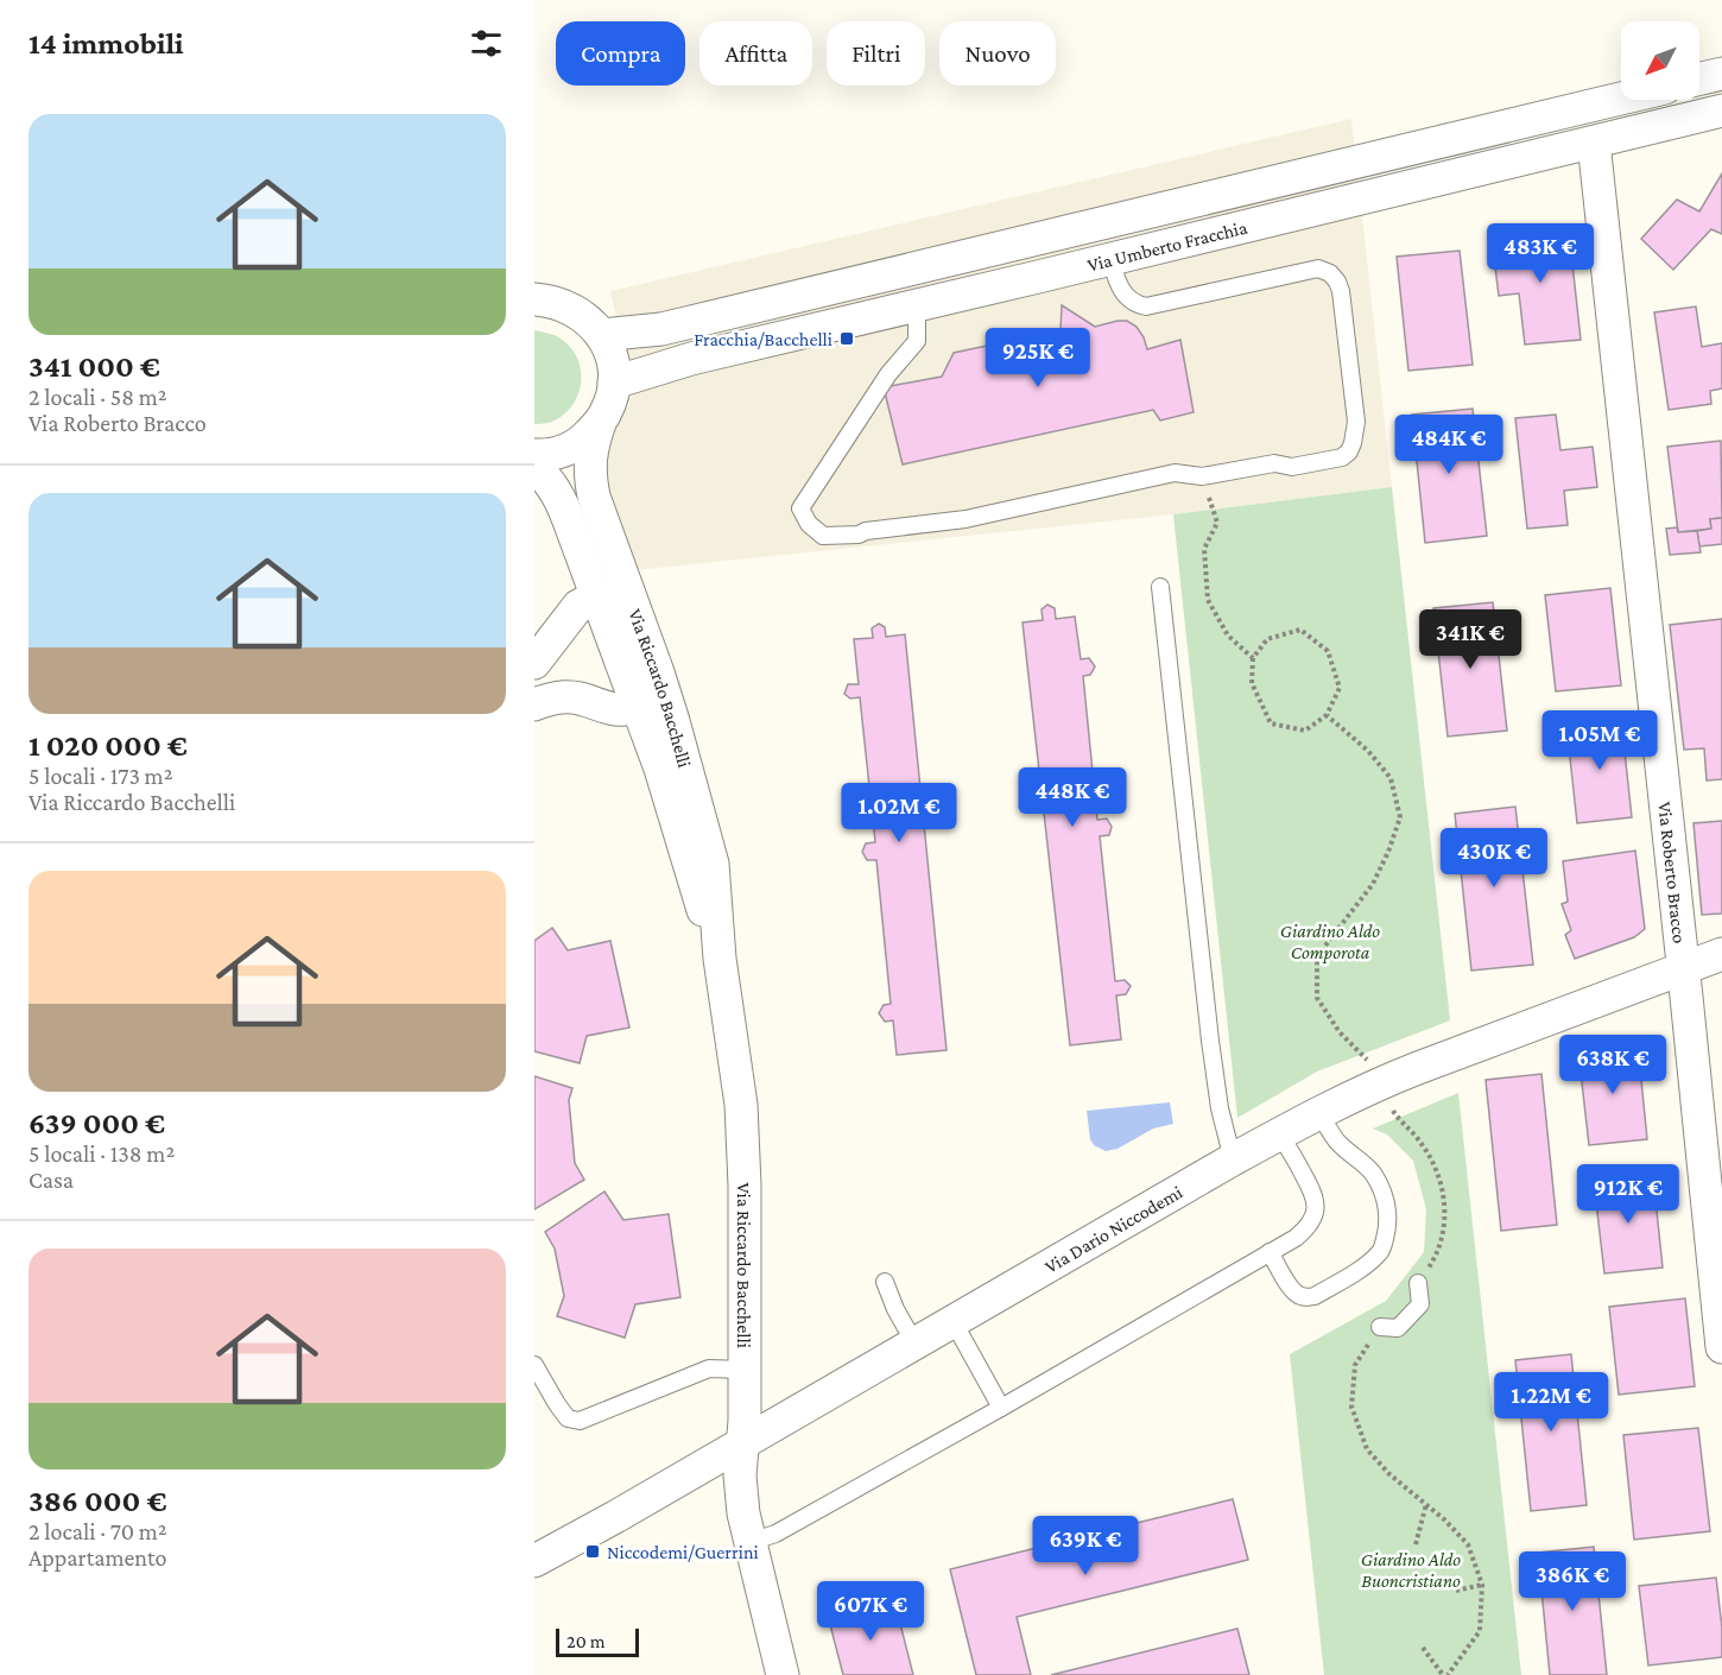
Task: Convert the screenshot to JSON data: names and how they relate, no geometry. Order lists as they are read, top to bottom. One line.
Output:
{"streets":{"street":["Via Umberto Fracchia","Via Riccardo Bacchelli","Via Roberto Bracco","Via Dario Niccodemi"]},"crossings":[["Via Umberto Fracchia","Via Riccardo Bacchelli"],["Via Umberto Fracchia","Via Roberto Bracco"],["Via Riccardo Bacchelli","Via Dario Niccodemi"],["Via Roberto Bracco","Via Dario Niccodemi"]],"parks":["Giardino Aldo Comporota","Giardino Aldo Buoncristiano"],"places":{"transit":["Fracchia/Bacchelli","Niccodemi/Guerrini"]},"scale_bar":"20 m","north":"bottom left","page":{"heading":"14 immobili","chip":["Compra","Affitta","Filtri","Nuovo"],"list":[{"name":"341 000 €","note":"2 locali · 58 m² · Via Roberto Bracco"},{"name":"1 020 000 €","note":"5 locali · 173 m² · Via Riccardo Bacchelli"},{"name":"639 000 €","note":"5 locali · 138 m² · Casa"},{"name":"386 000 €","note":"2 locali · 70 m² · Appartamento"}],"price":["483K €","925K €","484K €","341K €","1.05M €","448K €","1.02M €","430K €","638K €","912K €","1.22M €","639K €","386K €","607K €"],"scale":"20 m"}}
